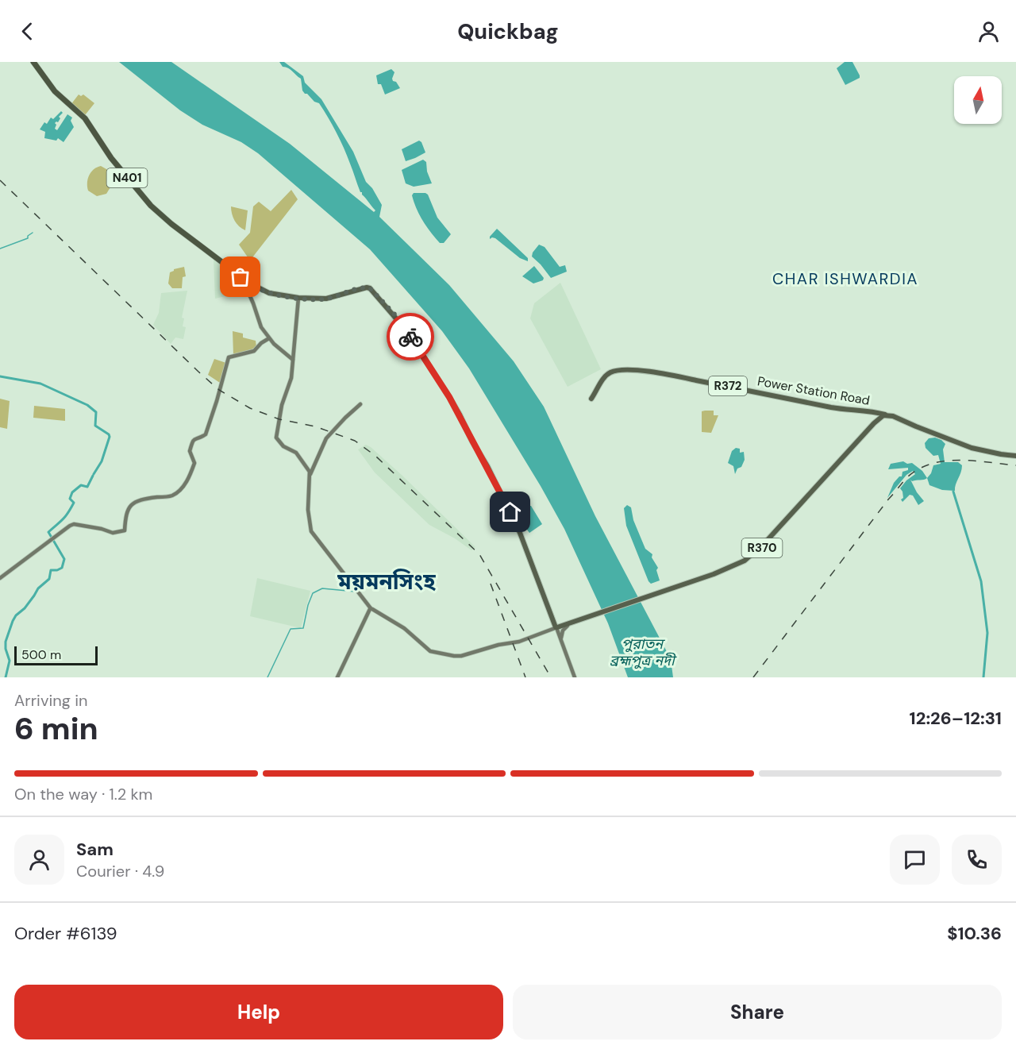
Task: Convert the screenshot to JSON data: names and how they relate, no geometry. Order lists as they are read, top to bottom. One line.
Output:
{"streets":{"highway":["N401"],"main road":["R372","Power Station Road","R370"]},"crossings":[["Power Station Road","R370"]],"districts":["CHAR ISHWARDIA","ময়মনসিংহ"],"water":["পুরাতন ব্রহ্মপুত্র নদী"],"scale_bar":"500 m","north":"top","page":{"header":"Quickbag","scale":"500 m","heading":["6 min","Arriving in","12:26–12:31"],"panel":["Sam","Courier · 4.9","Order #6139","$10.36"],"bar":"On the way · 1.2 km","buttons":["Help","Share"]}}
